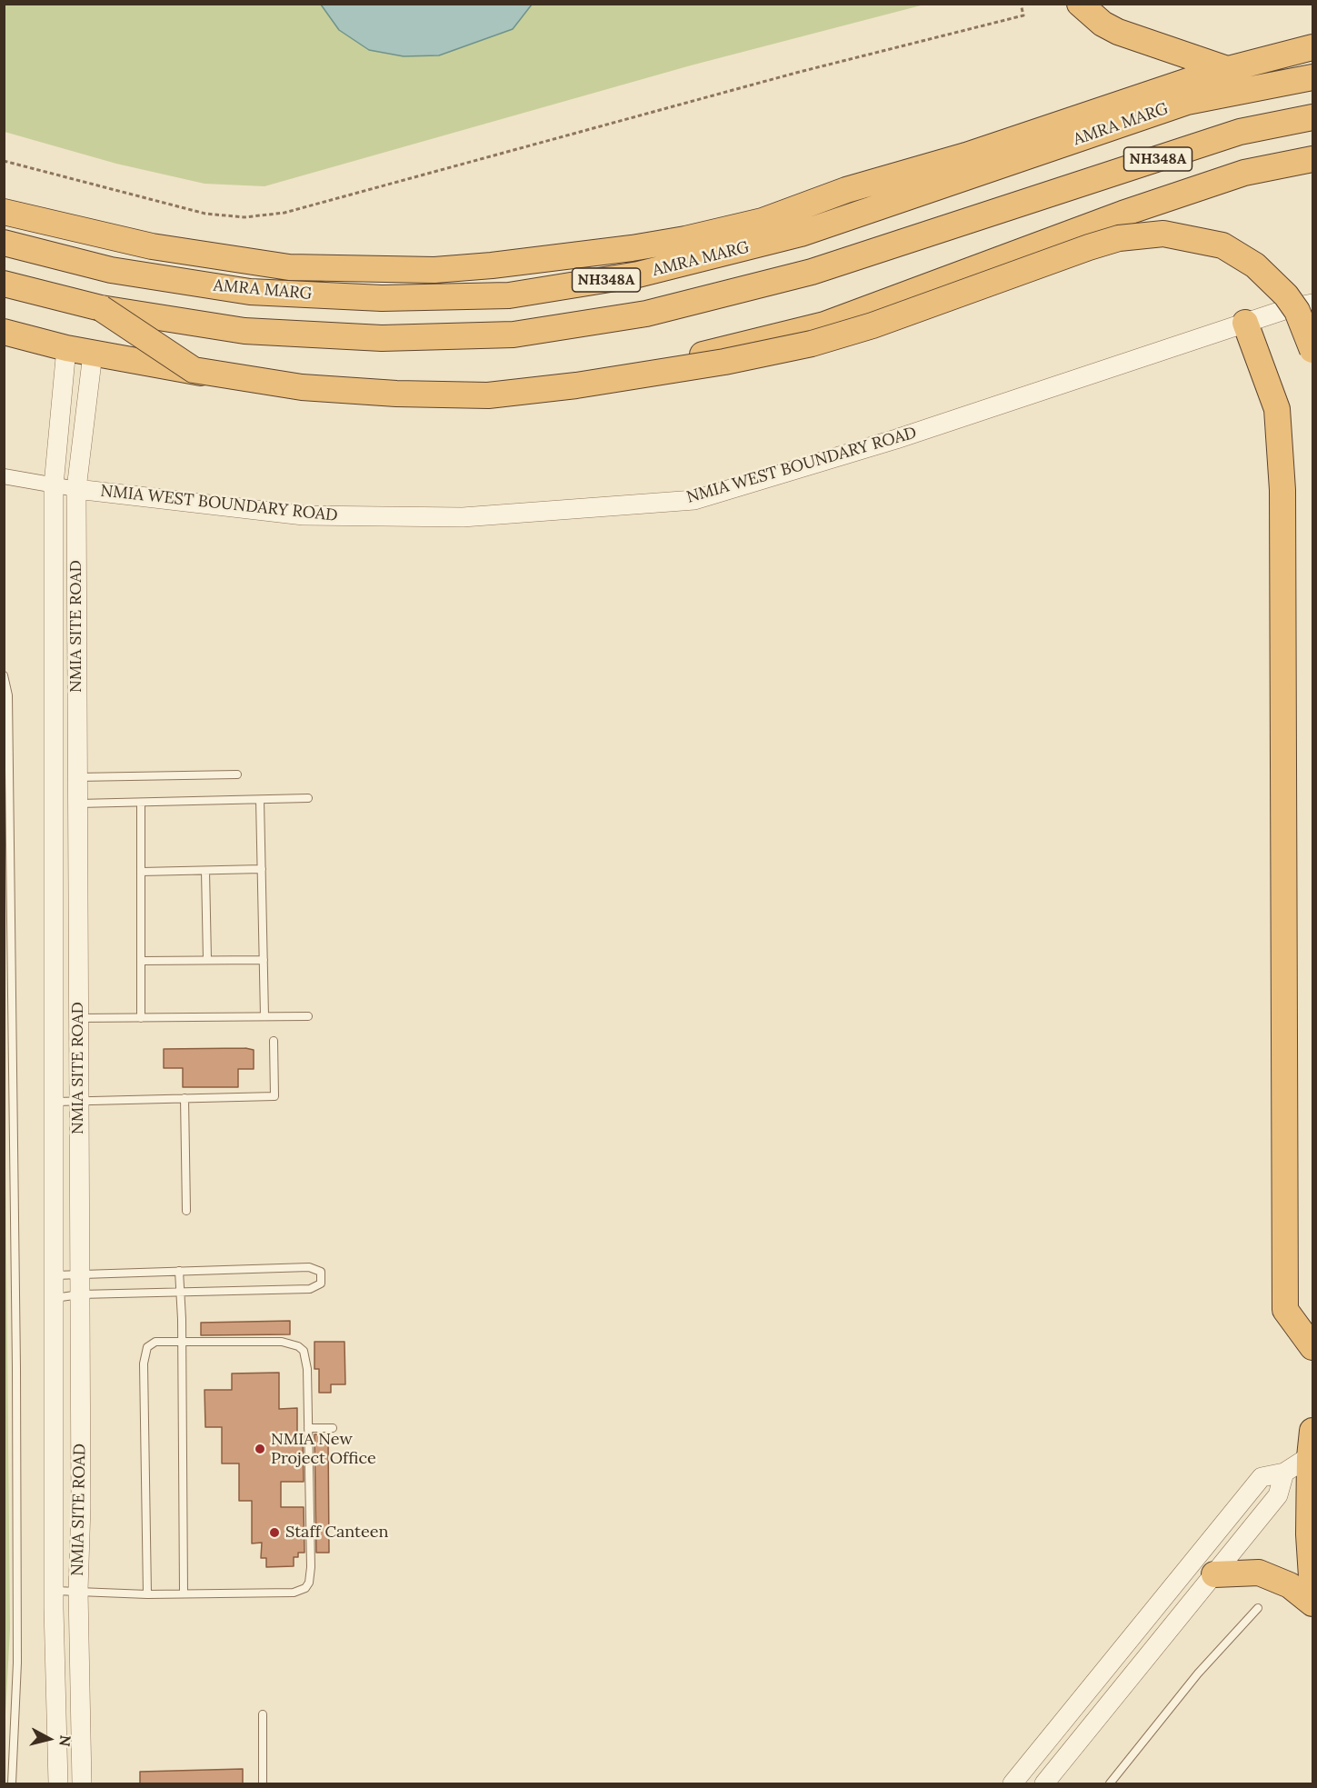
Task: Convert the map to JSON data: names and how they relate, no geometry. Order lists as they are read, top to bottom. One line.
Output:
{"streets":{"highway":["AMRA MARG","NH348A"],"street":["NMIA WEST BOUNDARY ROAD","NMIA SITE ROAD"]},"crossings":[["NMIA WEST BOUNDARY ROAD","NMIA SITE ROAD"]],"places":["NMIA New Project Office","Staff Canteen"],"north":"right"}
